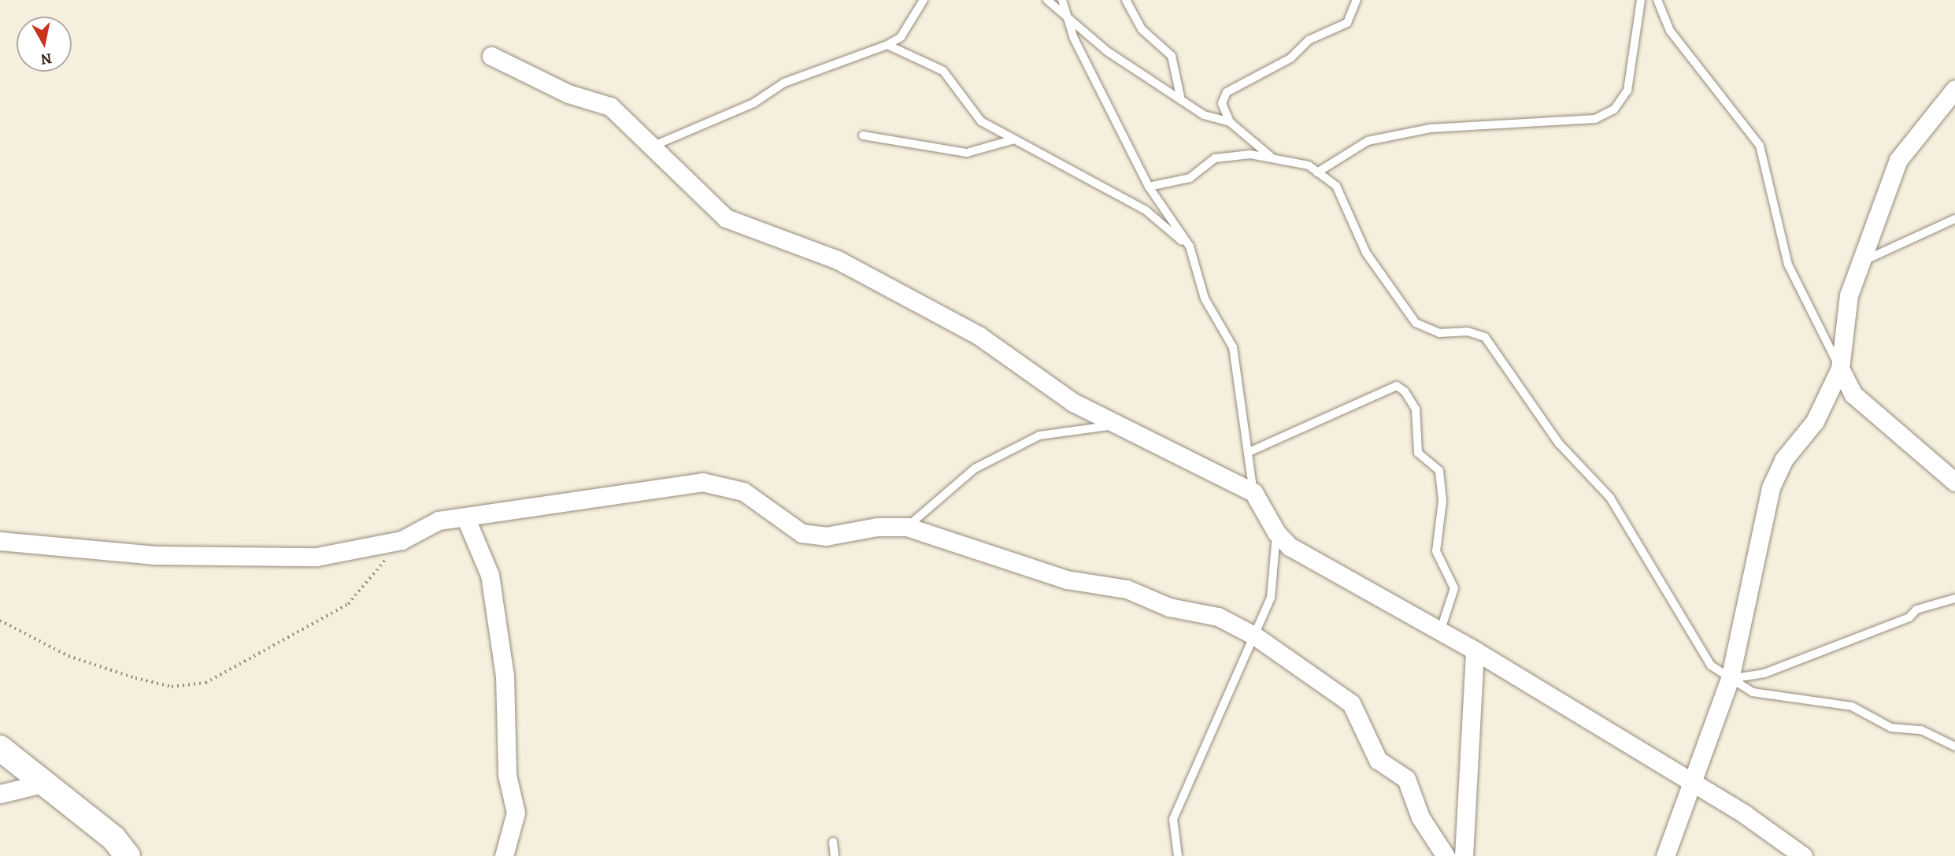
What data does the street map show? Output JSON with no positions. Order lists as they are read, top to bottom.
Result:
{
  "north": "bottom"
}
